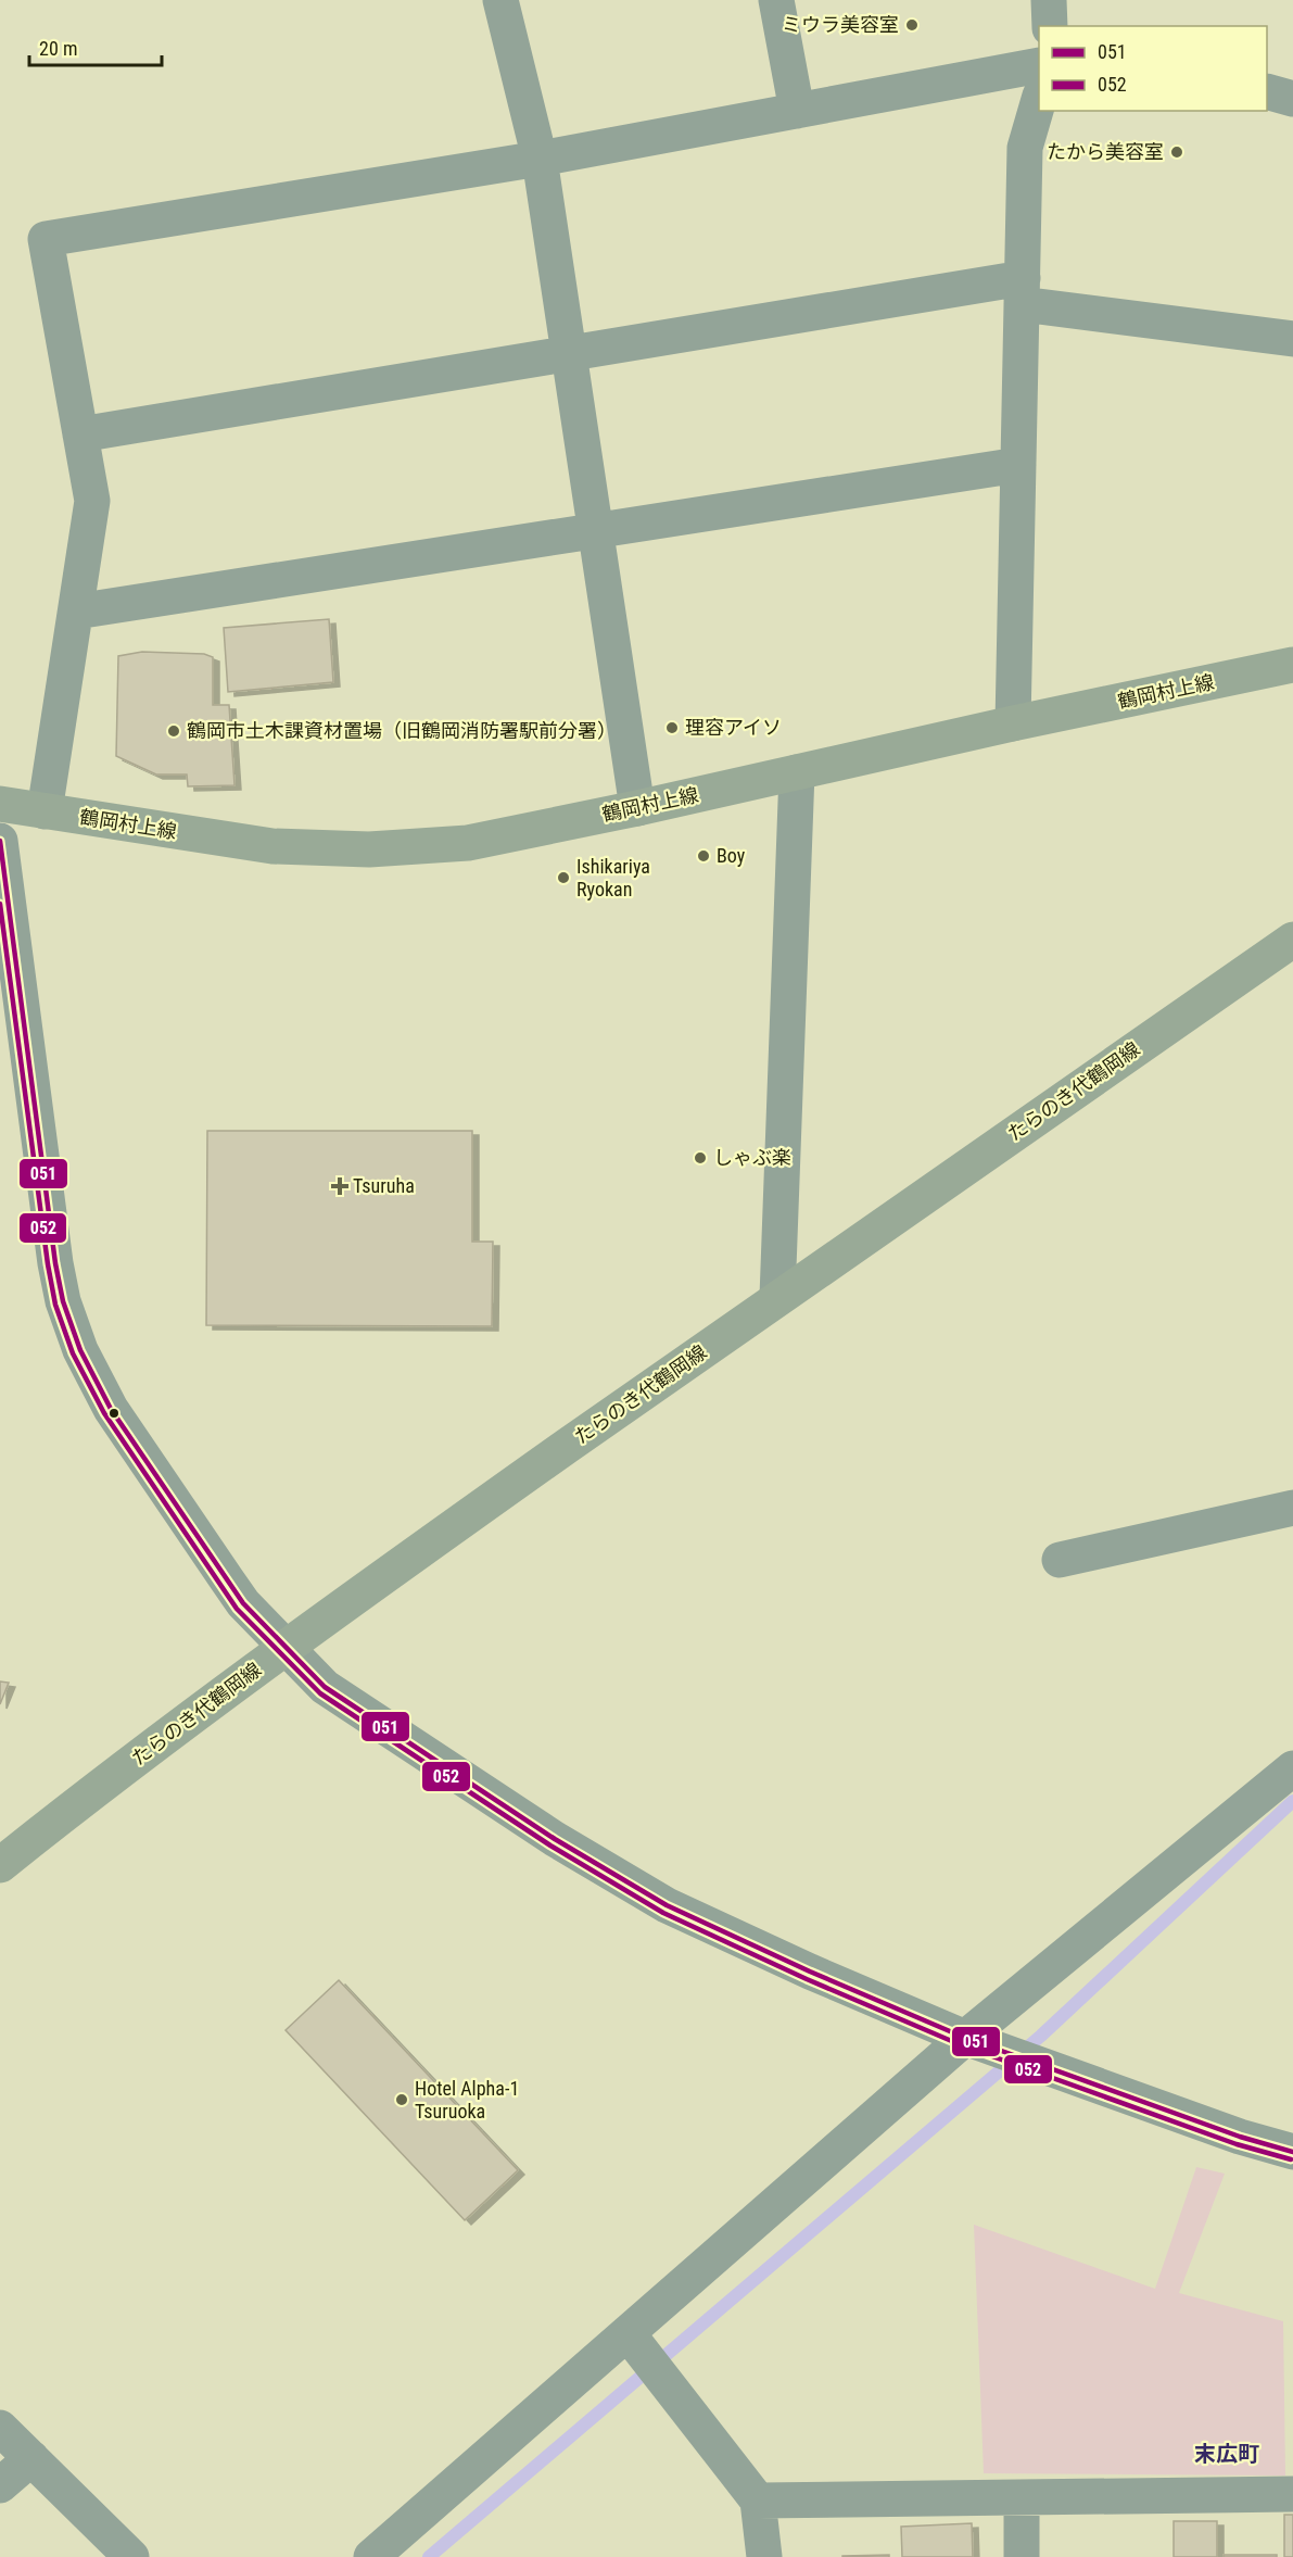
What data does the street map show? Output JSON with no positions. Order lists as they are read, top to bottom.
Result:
{
  "streets": {
    "main road": ["鶴岡村上線", "たらのき代鶴岡線"]
  },
  "districts": ["末広町"],
  "places": {
    "other": [
      "ミウラ美容室",
      "たから美容室",
      "理容アイソ",
      "鶴岡市土木課資材置場（旧鶴岡消防署駅前分署）",
      "Boy",
      "Ishikariya Ryokan",
      "しゃぶ楽",
      "Hotel Alpha-1 Tsuruoka"
    ],
    "health": ["Tsuruha"]
  },
  "lines": ["transit line 051", "transit line 052"],
  "legend": ["051", "052"],
  "scale_bar": "20 m"
}
